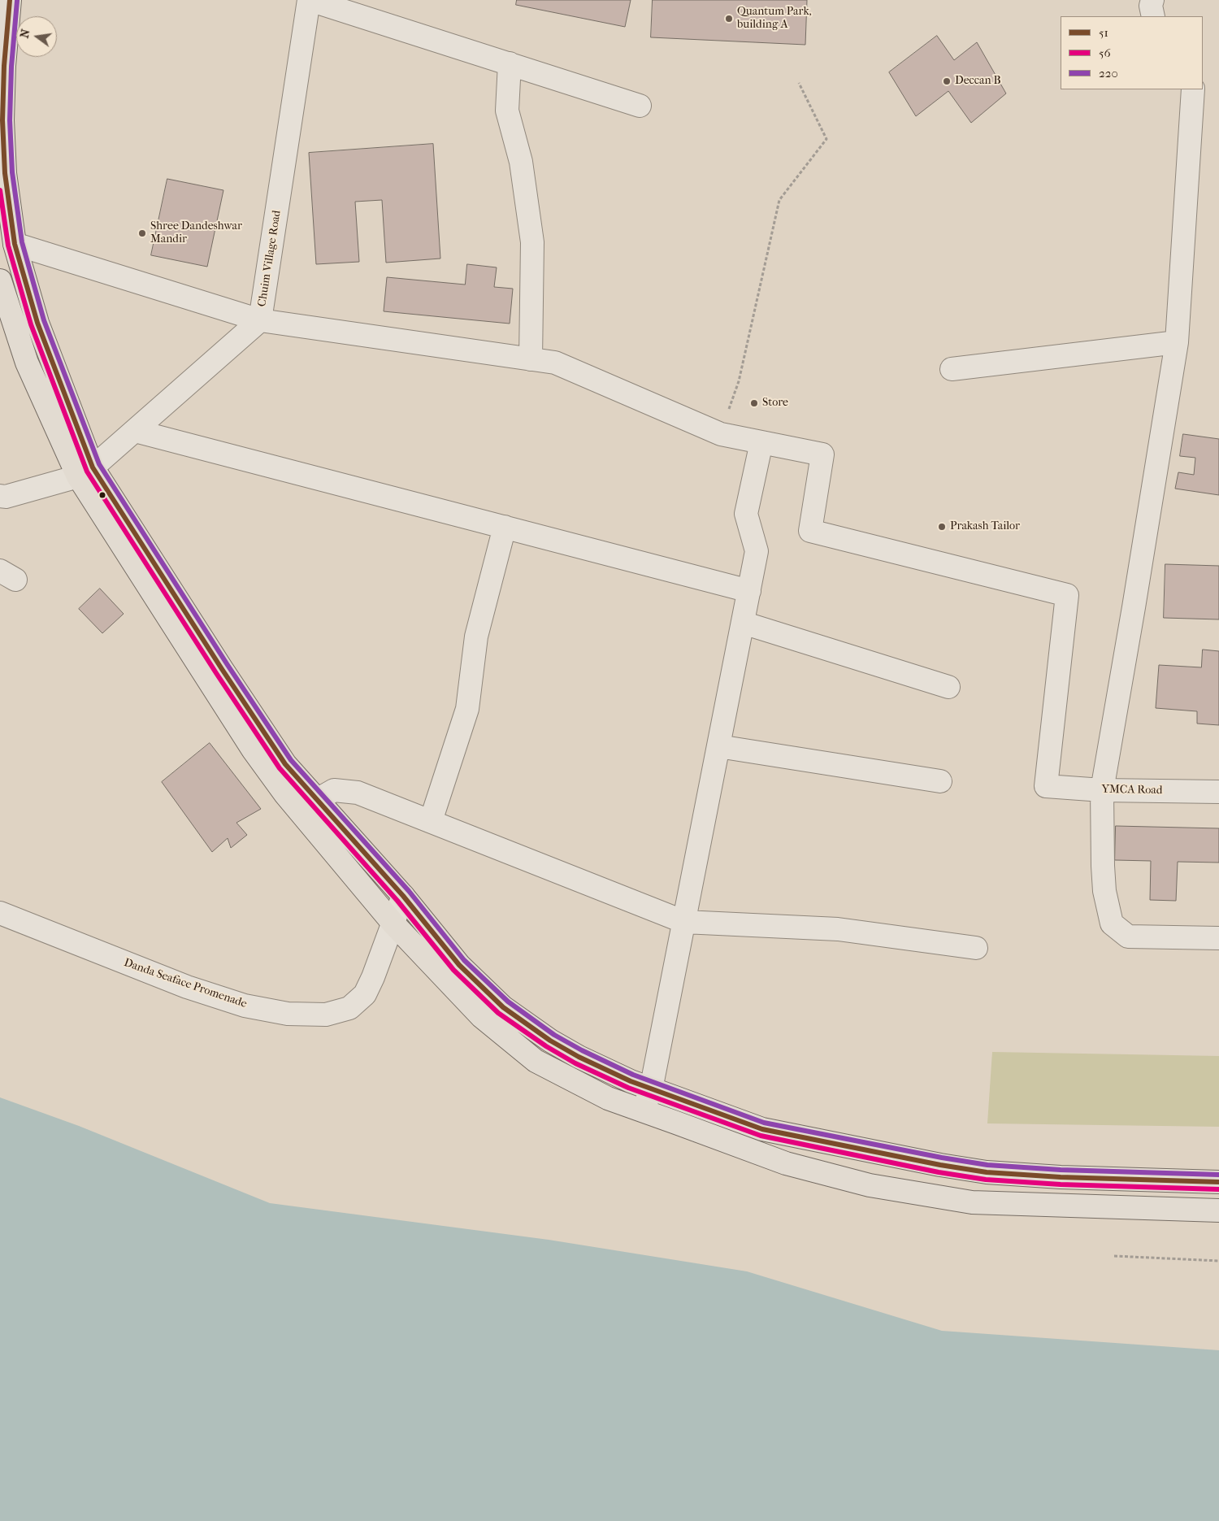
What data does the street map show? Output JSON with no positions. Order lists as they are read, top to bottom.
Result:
{
  "streets": {
    "street": ["Chuim Village Road", "YMCA Road", "Danda Seaface Promenade"]
  },
  "places": [
    "Quantum Park, building A",
    "Deccan B",
    "Shree Dandeshwar Mandir",
    "Store",
    "Prakash Tailor"
  ],
  "lines": ["transit line 51", "transit line 220", "transit line 56"],
  "legend": ["51", "56", "220"],
  "north": "left"
}
